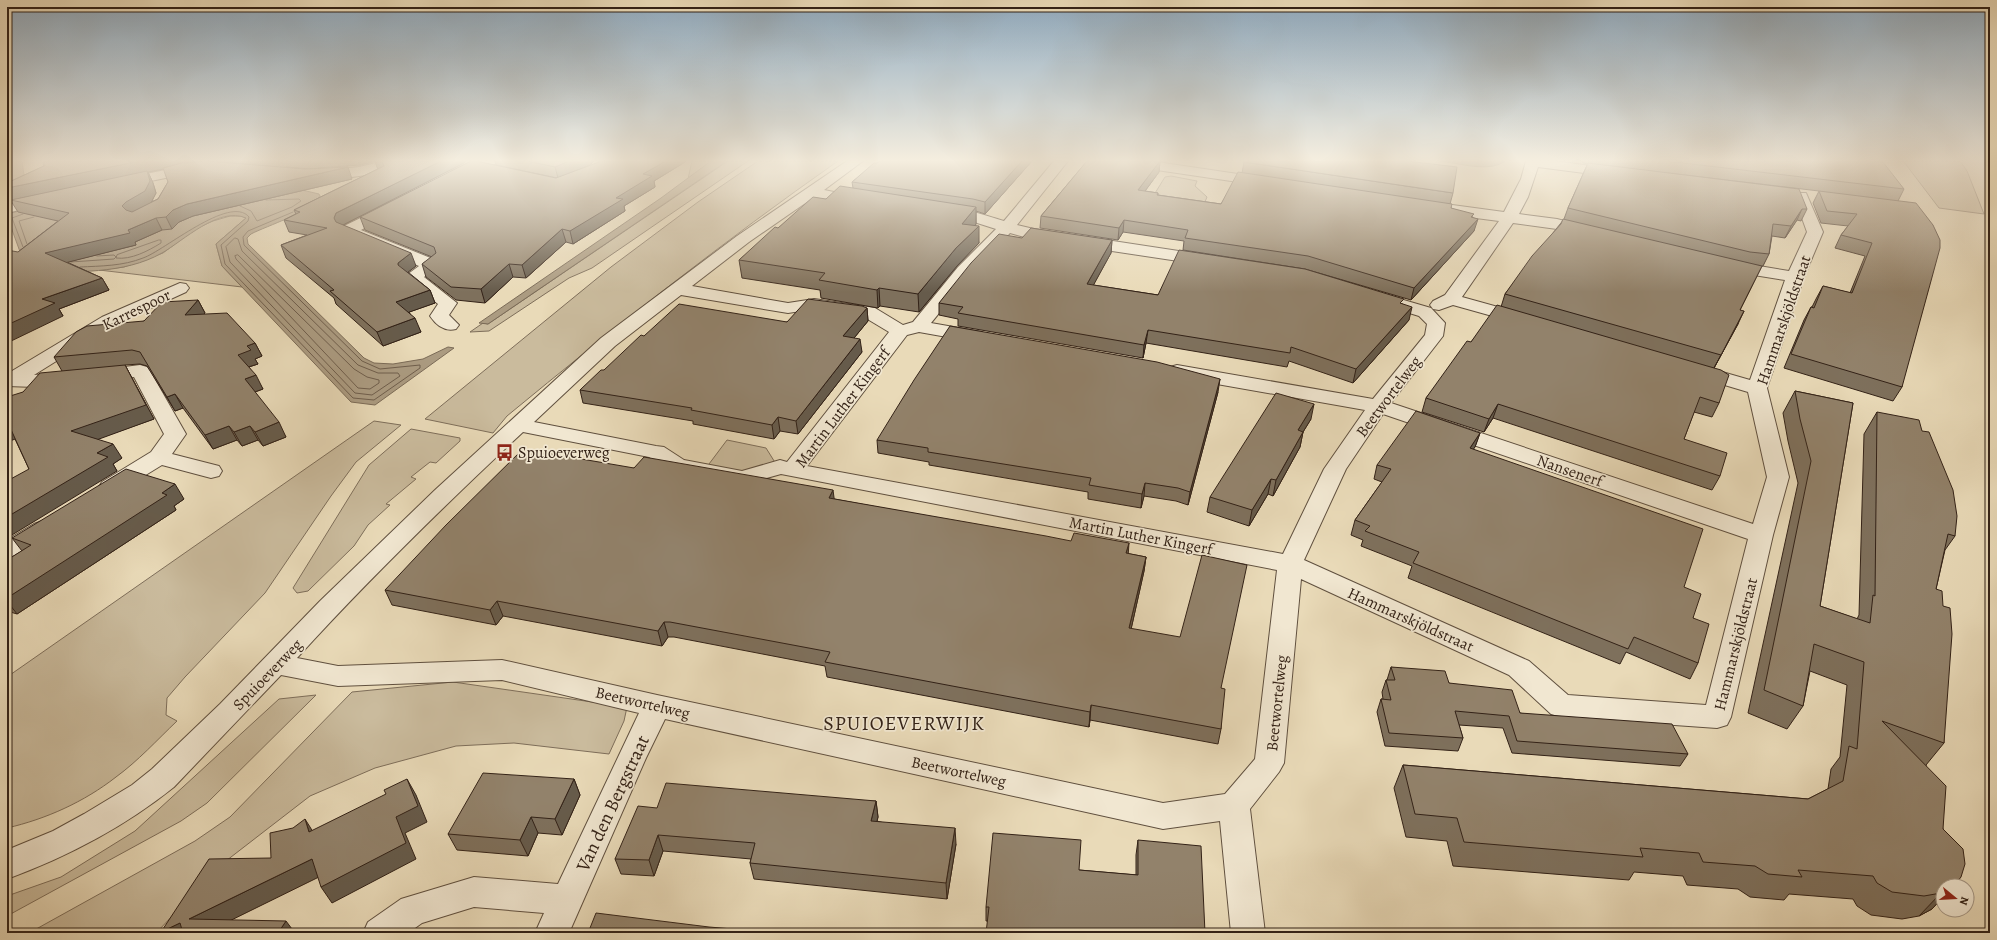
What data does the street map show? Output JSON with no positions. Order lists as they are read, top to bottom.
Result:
{
  "streets": {
    "street": [
      "Karrespoor",
      "Hammarskjöldstraat",
      "Beetwortelweg",
      "Martin Luther Kingerf",
      "Nansenerf",
      "Spuioeverweg",
      "Van den Bergstraat"
    ]
  },
  "crossings": [
    ["Hammarskjöldstraat", "Beetwortelweg"],
    ["Hammarskjöldstraat", "Martin Luther Kingerf"],
    ["Hammarskjöldstraat", "Nansenerf"],
    ["Beetwortelweg", "Martin Luther Kingerf"],
    ["Beetwortelweg", "Nansenerf"],
    ["Beetwortelweg", "Spuioeverweg"],
    ["Beetwortelweg", "Van den Bergstraat"]
  ],
  "districts": ["SPUIOEVERWIJK"],
  "places": {
    "bus stop": ["Spuioeverweg"]
  },
  "north": "right"
}
